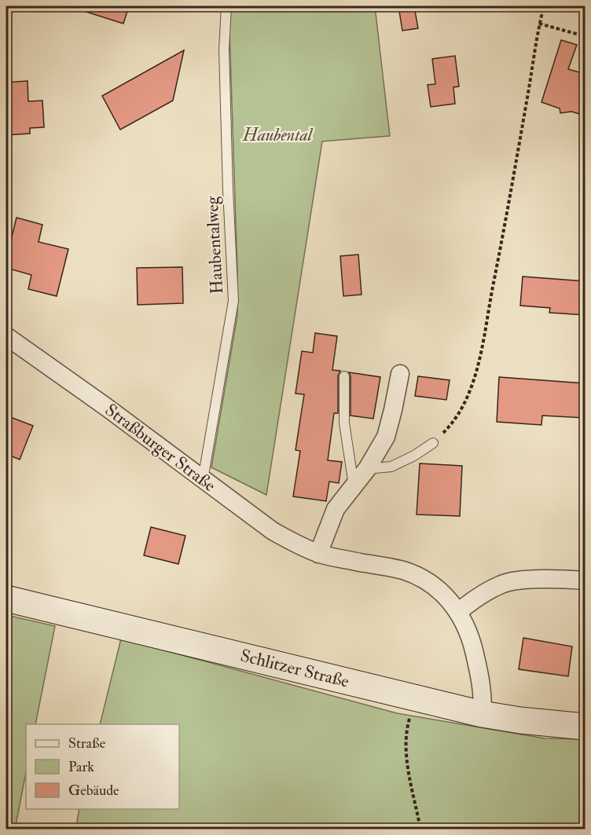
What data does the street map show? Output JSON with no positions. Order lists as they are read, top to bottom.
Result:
{
  "streets": {
    "main road": ["Schlitzer Straße"],
    "street": ["Straßburger Straße"],
    "lane": ["Haubentalweg"]
  },
  "crossings": [
    ["Haubentalweg", "Straßburger Straße"],
    ["Straßburger Straße", "Schlitzer Straße"]
  ],
  "parks": ["Haubental"],
  "legend": ["Straße", "Park", "Gebäude"]
}
